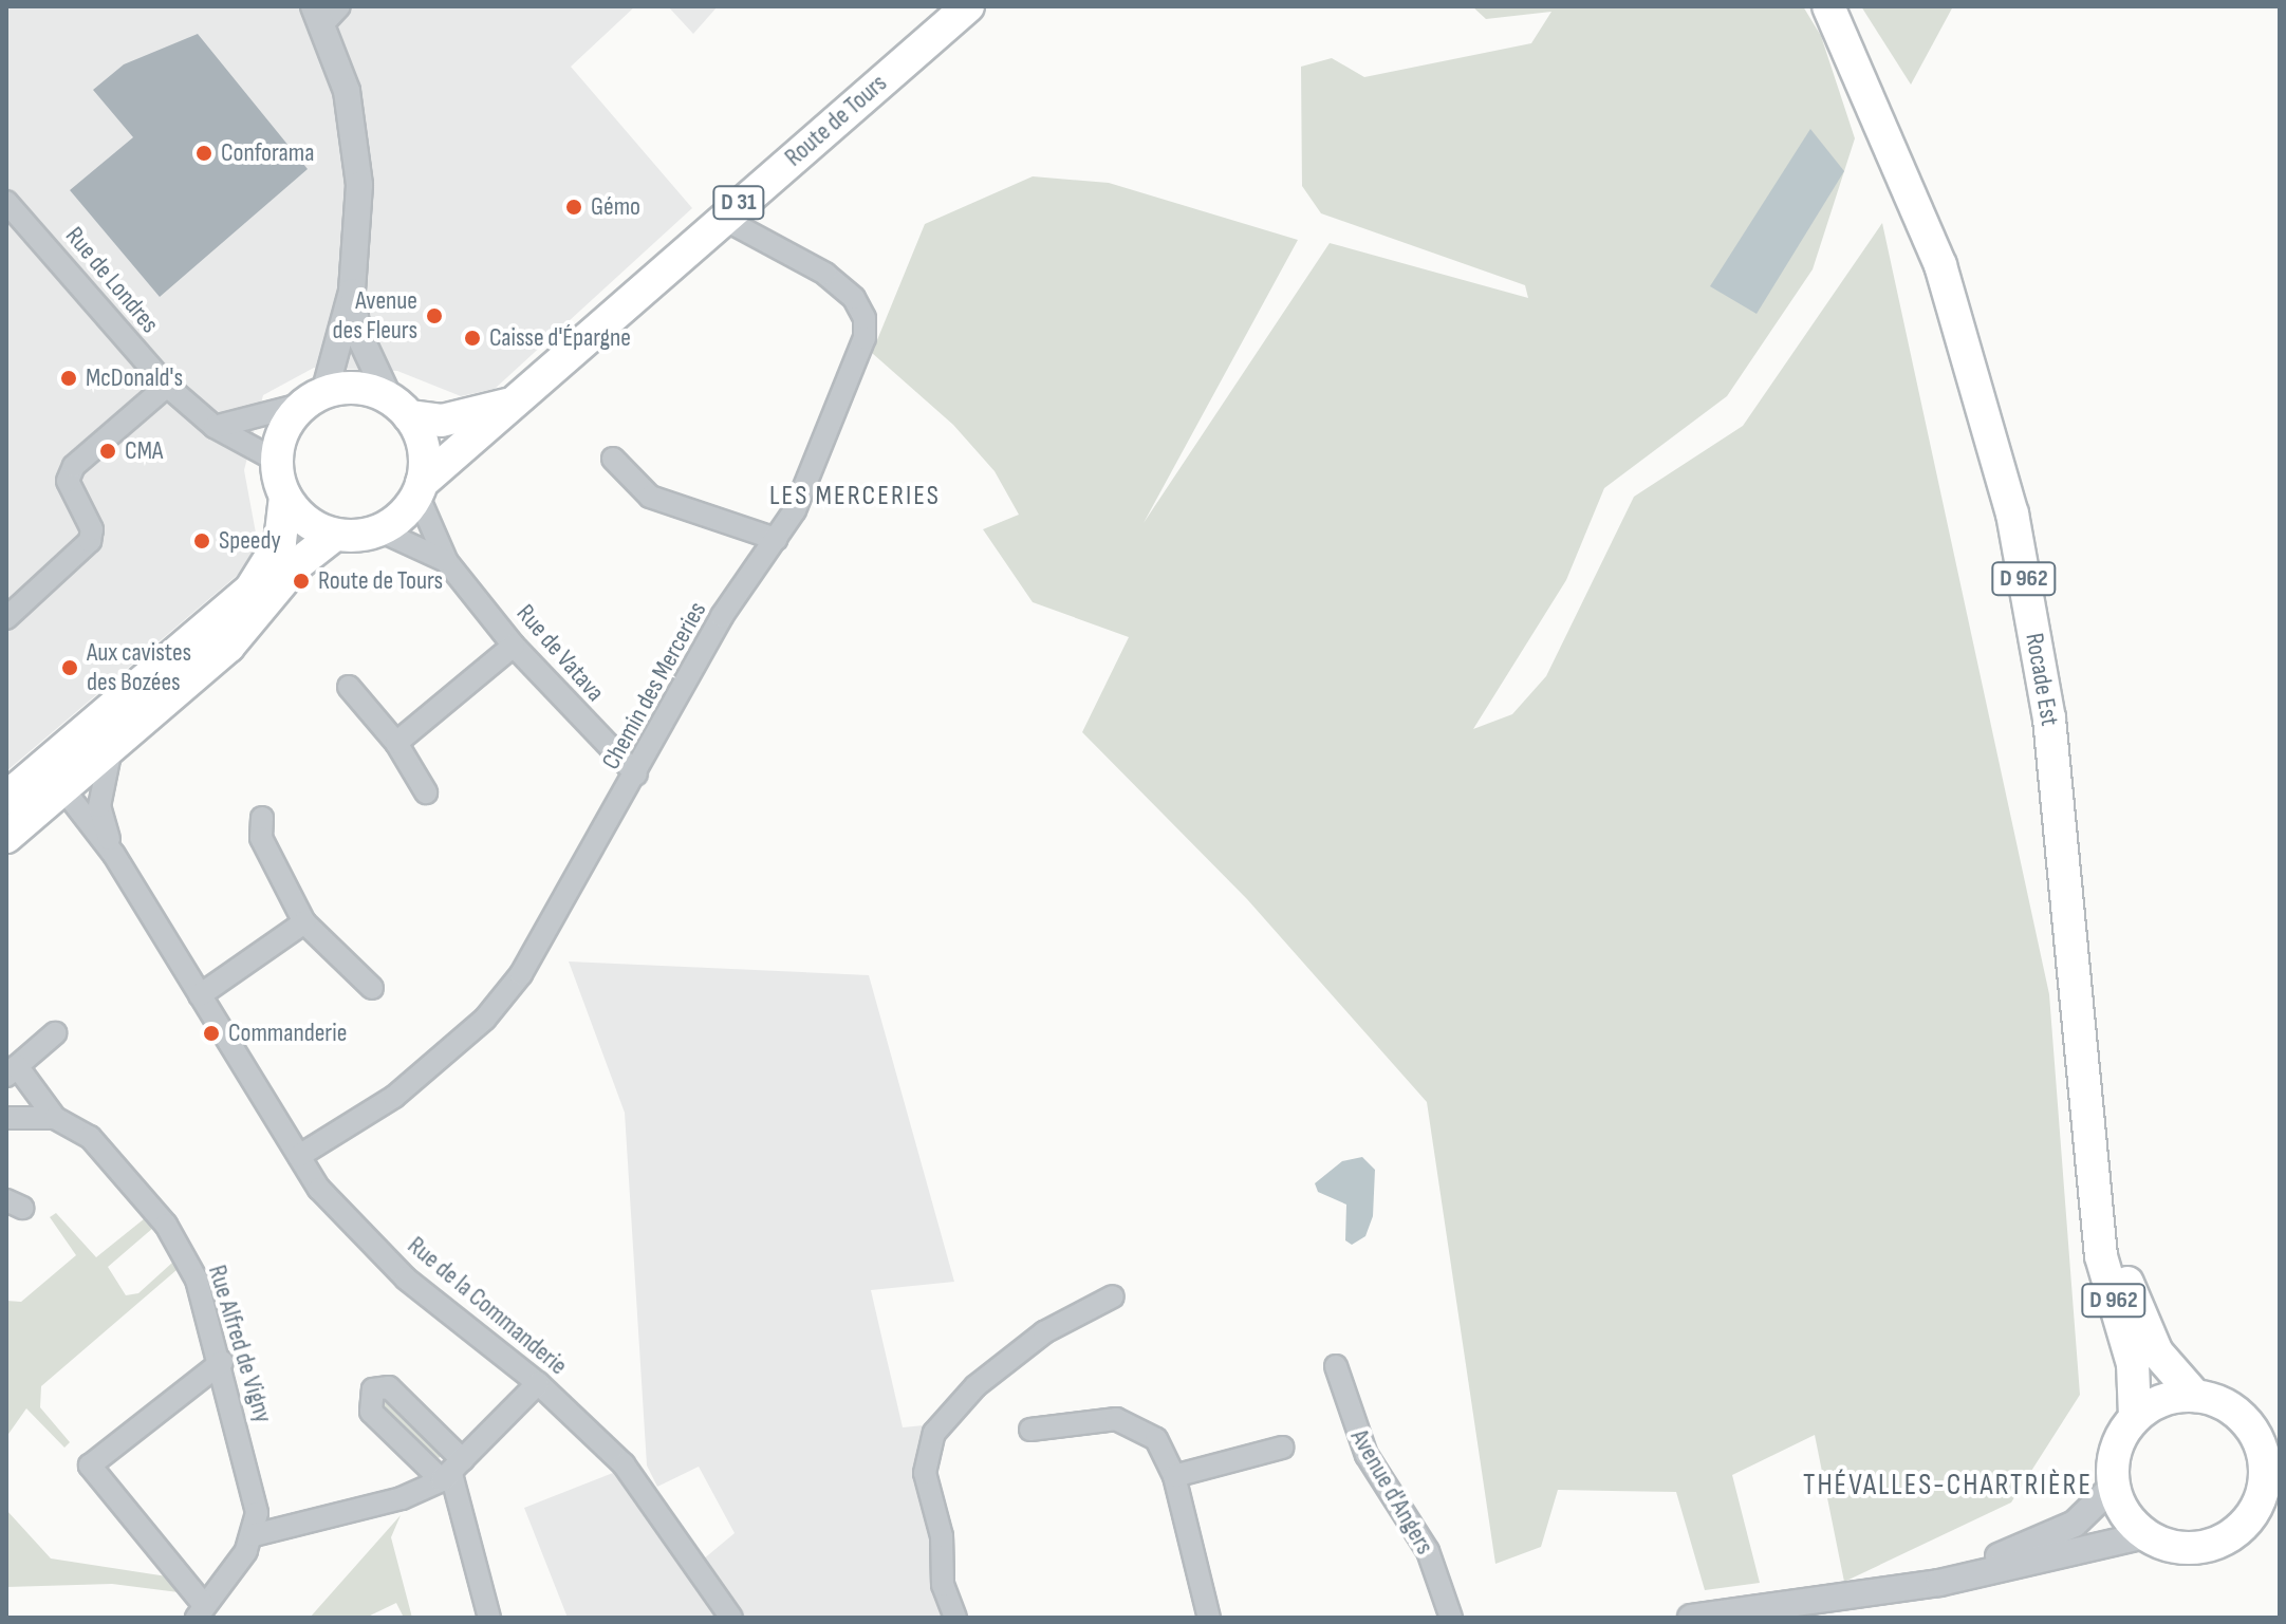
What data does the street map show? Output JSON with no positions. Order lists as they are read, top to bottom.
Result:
{
  "streets": {
    "main road": [
      "Route de Tours",
      "D 31",
      "D 962",
      "Rocade Est"
    ],
    "street": [
      "Rue de Londres",
      "Rue de Vatava",
      "Chemin des Merceries",
      "Rue de la Commanderie",
      "Rue Alfred de Vigny",
      "Avenue d'Angers"
    ]
  },
  "crossings": [
    ["Route de Tours", "Rue de Londres"],
    ["Route de Tours", "Rue de Vatava"],
    ["Route de Tours", "Chemin des Merceries"],
    ["Rue de Londres", "Rue de Vatava"],
    ["Rue de Vatava", "Chemin des Merceries"],
    ["Chemin des Merceries", "Rue de la Commanderie"]
  ],
  "districts": ["LES MERCERIES", "THÉVALLES-CHARTRIÈRE"],
  "places": [
    "Conforama",
    "Gémo",
    "Avenue des Fleurs",
    "Caisse d'Épargne",
    "McDonald's",
    "CMA",
    "Speedy",
    "Route de Tours",
    "Aux cavistes des Bozées",
    "Commanderie"
  ]
}
